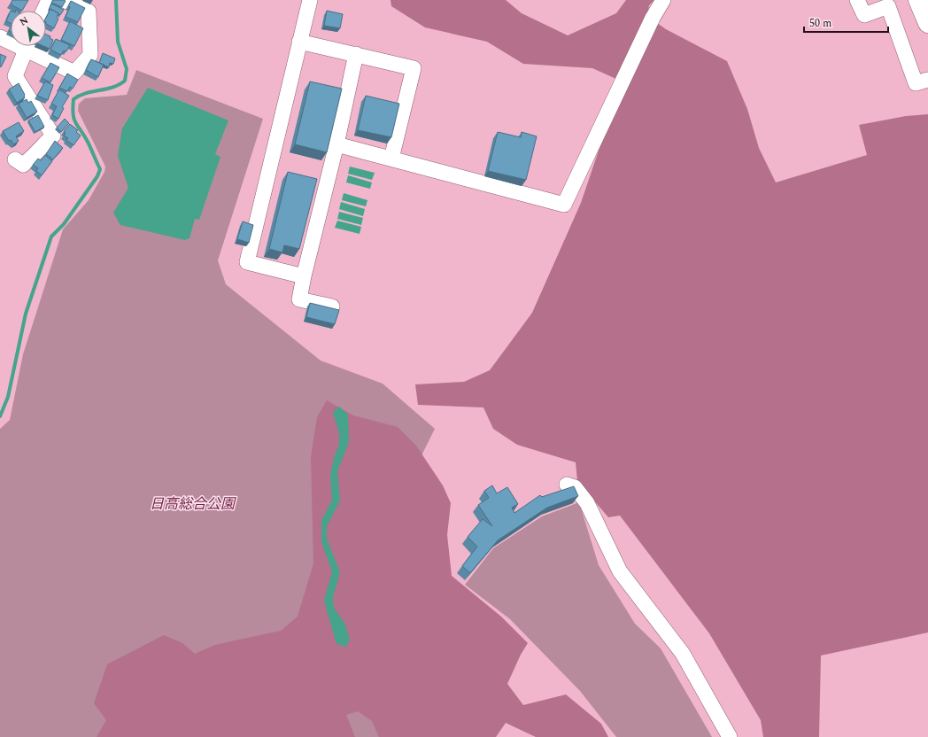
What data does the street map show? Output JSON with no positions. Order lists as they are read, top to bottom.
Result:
{
  "parks": ["日高総合公園"],
  "scale_bar": "50 m",
  "north": "top left"
}
